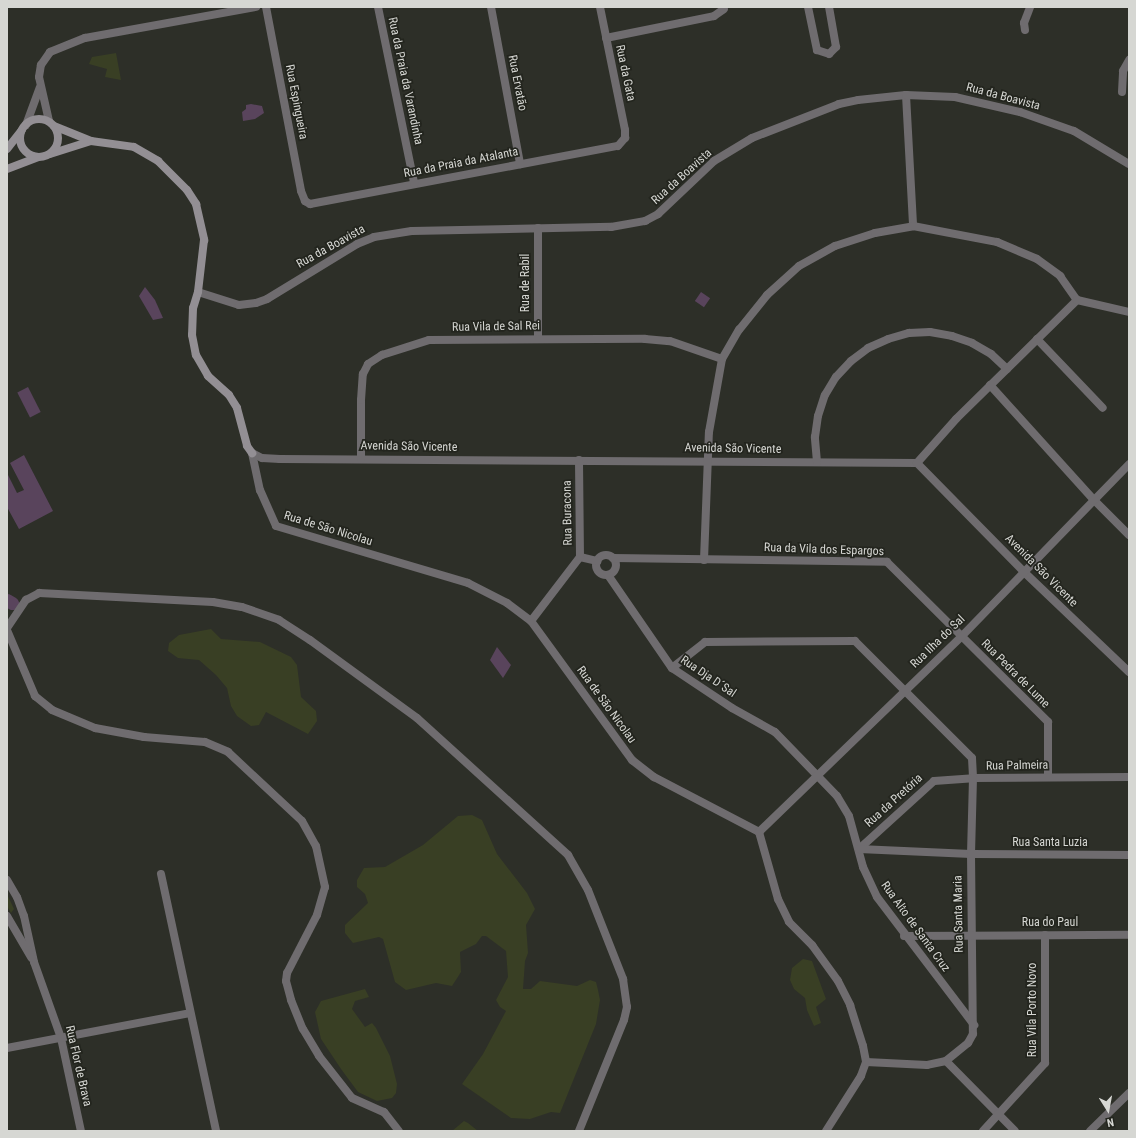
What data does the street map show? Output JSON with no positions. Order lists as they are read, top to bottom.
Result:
{
  "streets": {
    "street": [
      "Rua da Gata",
      "Rua da Praia da Varandinha",
      "Rua Ervatão",
      "Rua da Boavista",
      "Rua Espingueira",
      "Rua da Praia da Atalanta",
      "Rua de Rabil",
      "Rua Vila de Sal Rei",
      "Avenida São Vicente",
      "Rua Buracona",
      "Rua de São Nicolau",
      "Rua da Vila dos Espargos",
      "Rua Ilha do Sal",
      "Rua Pedra de Lume",
      "Rua Dja D´Sal",
      "Rua Palmeira",
      "Rua da Pretória",
      "Rua Santa Luzia",
      "Rua Santa Maria",
      "Rua do Paul",
      "Rua Alto de Santa Cruz",
      "Rua Vila Porto Novo",
      "Rua Flor de Brava"
    ]
  },
  "crossings": [
    ["Rua da Gata", "Rua da Praia da Atalanta"],
    ["Rua da Praia da Varandinha", "Rua da Praia da Atalanta"],
    ["Rua Ervatão", "Rua da Praia da Atalanta"],
    ["Rua da Boavista", "Rua de Rabil"],
    ["Rua Espingueira", "Rua da Praia da Atalanta"],
    ["Rua de Rabil", "Rua Vila de Sal Rei"],
    ["Rua Vila de Sal Rei", "Avenida São Vicente"],
    ["Avenida São Vicente", "Rua Buracona"],
    ["Avenida São Vicente", "Rua de São Nicolau"],
    ["Avenida São Vicente", "Rua Ilha do Sal"],
    ["Rua Buracona", "Rua de São Nicolau"],
    ["Rua de São Nicolau", "Rua Ilha do Sal"],
    ["Rua da Vila dos Espargos", "Rua Ilha do Sal"],
    ["Rua da Vila dos Espargos", "Rua Pedra de Lume"],
    ["Rua da Vila dos Espargos", "Rua Dja D´Sal"],
    ["Rua Ilha do Sal", "Rua Pedra de Lume"],
    ["Rua Ilha do Sal", "Rua Dja D´Sal"],
    ["Rua Ilha do Sal", "Rua Palmeira"],
    ["Rua Ilha do Sal", "Rua Alto de Santa Cruz"],
    ["Rua Pedra de Lume", "Rua Palmeira"],
    ["Rua Dja D´Sal", "Rua Palmeira"],
    ["Rua Dja D´Sal", "Rua Alto de Santa Cruz"],
    ["Rua Palmeira", "Rua da Pretória"],
    ["Rua Palmeira", "Rua Santa Maria"],
    ["Rua da Pretória", "Rua Santa Luzia"],
    ["Rua da Pretória", "Rua Santa Maria"],
    ["Rua da Pretória", "Rua Alto de Santa Cruz"],
    ["Rua Santa Luzia", "Rua Santa Maria"],
    ["Rua Santa Luzia", "Rua Alto de Santa Cruz"],
    ["Rua Santa Maria", "Rua do Paul"],
    ["Rua Santa Maria", "Rua Alto de Santa Cruz"],
    ["Rua do Paul", "Rua Alto de Santa Cruz"],
    ["Rua do Paul", "Rua Vila Porto Novo"]
  ],
  "north": "bottom"
}
